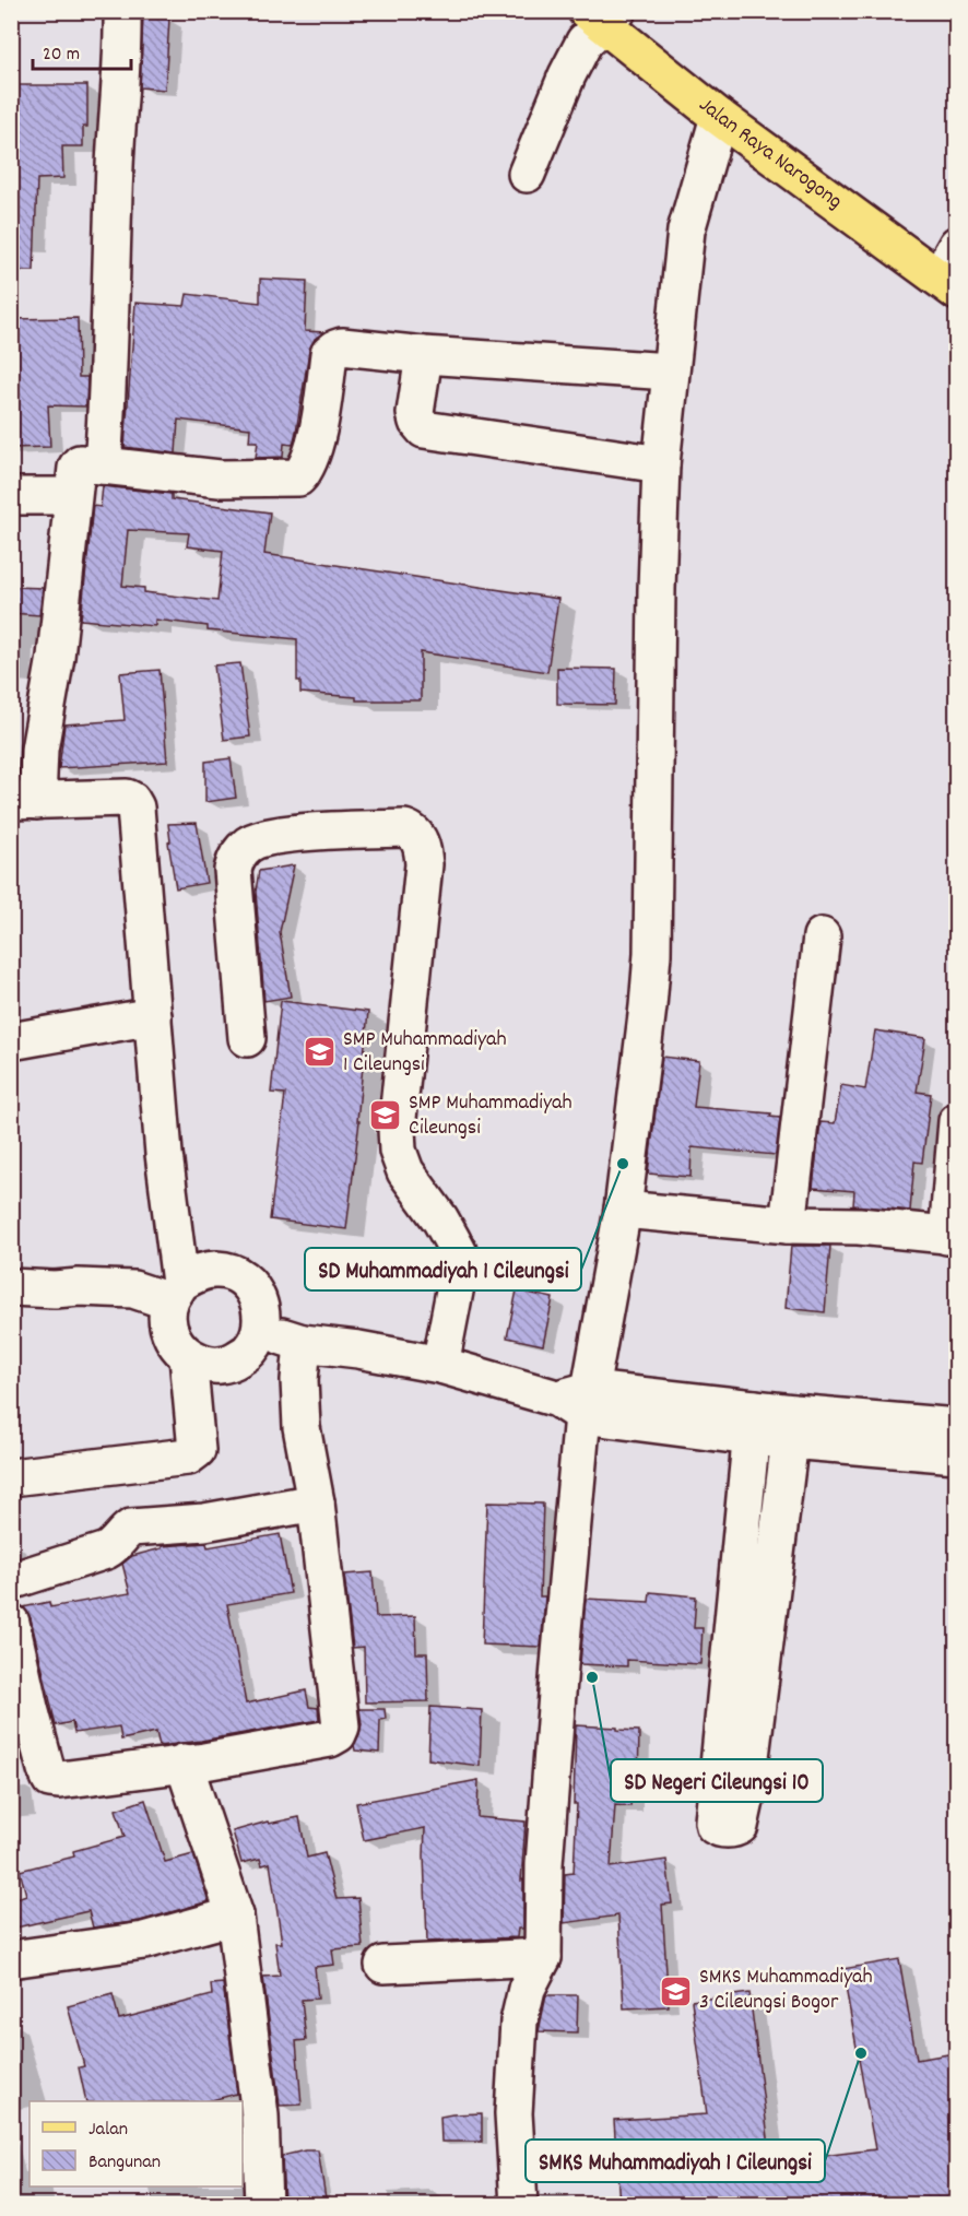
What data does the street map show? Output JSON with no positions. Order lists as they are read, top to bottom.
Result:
{
  "streets": {
    "main road": ["Jalan Raya Narogong"]
  },
  "places": {
    "school or university": ["SMP Muhammadiyah 1 Cileungsi", "SMP Muhammadiyah Cileungsi", "SMKS Muhammadiyah 3 Cileungsi Bogor"],
    "other": ["SD Muhammadiyah 1 Cileungsi", "SD Negeri Cileungsi 10", "SMKS Muhammadiyah 1 Cileungsi"]
  },
  "legend": ["Jalan", "Bangunan"],
  "scale_bar": "20 m"
}
